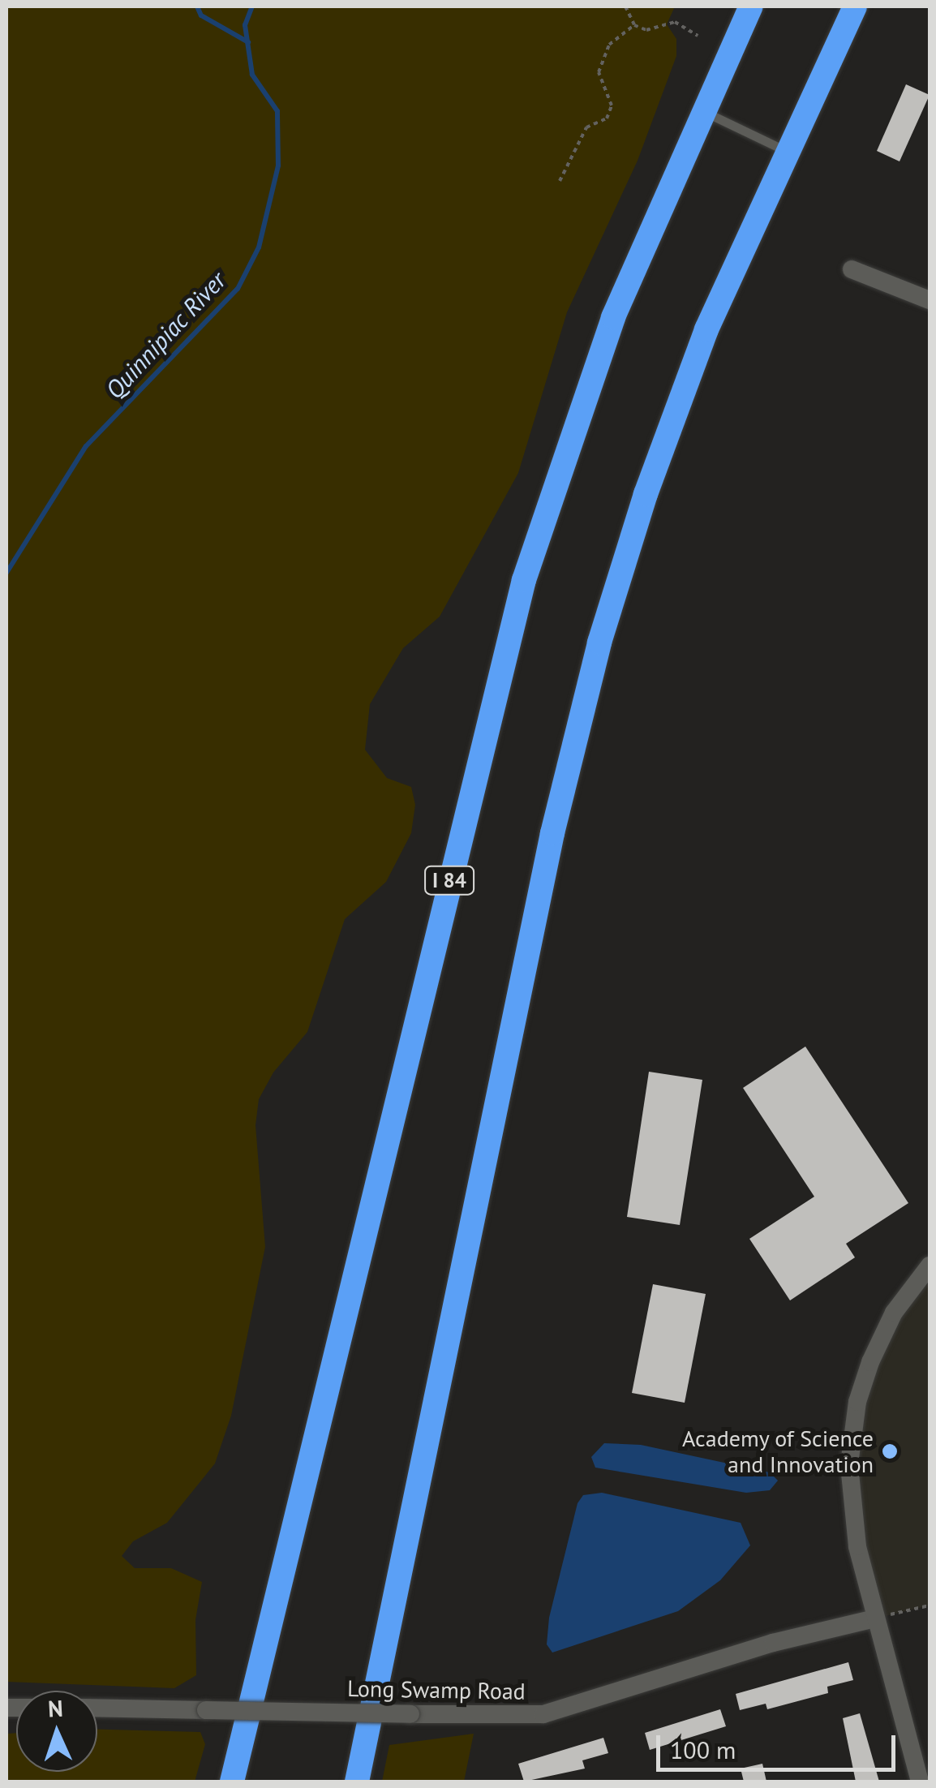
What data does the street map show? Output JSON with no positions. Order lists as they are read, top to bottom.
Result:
{
  "streets": {
    "highway": ["I 84"],
    "street": ["Long Swamp Road"]
  },
  "water": ["Quinnipiac River"],
  "places": ["Academy of Science and Innovation"],
  "scale_bar": "100 m",
  "north": "top"
}
